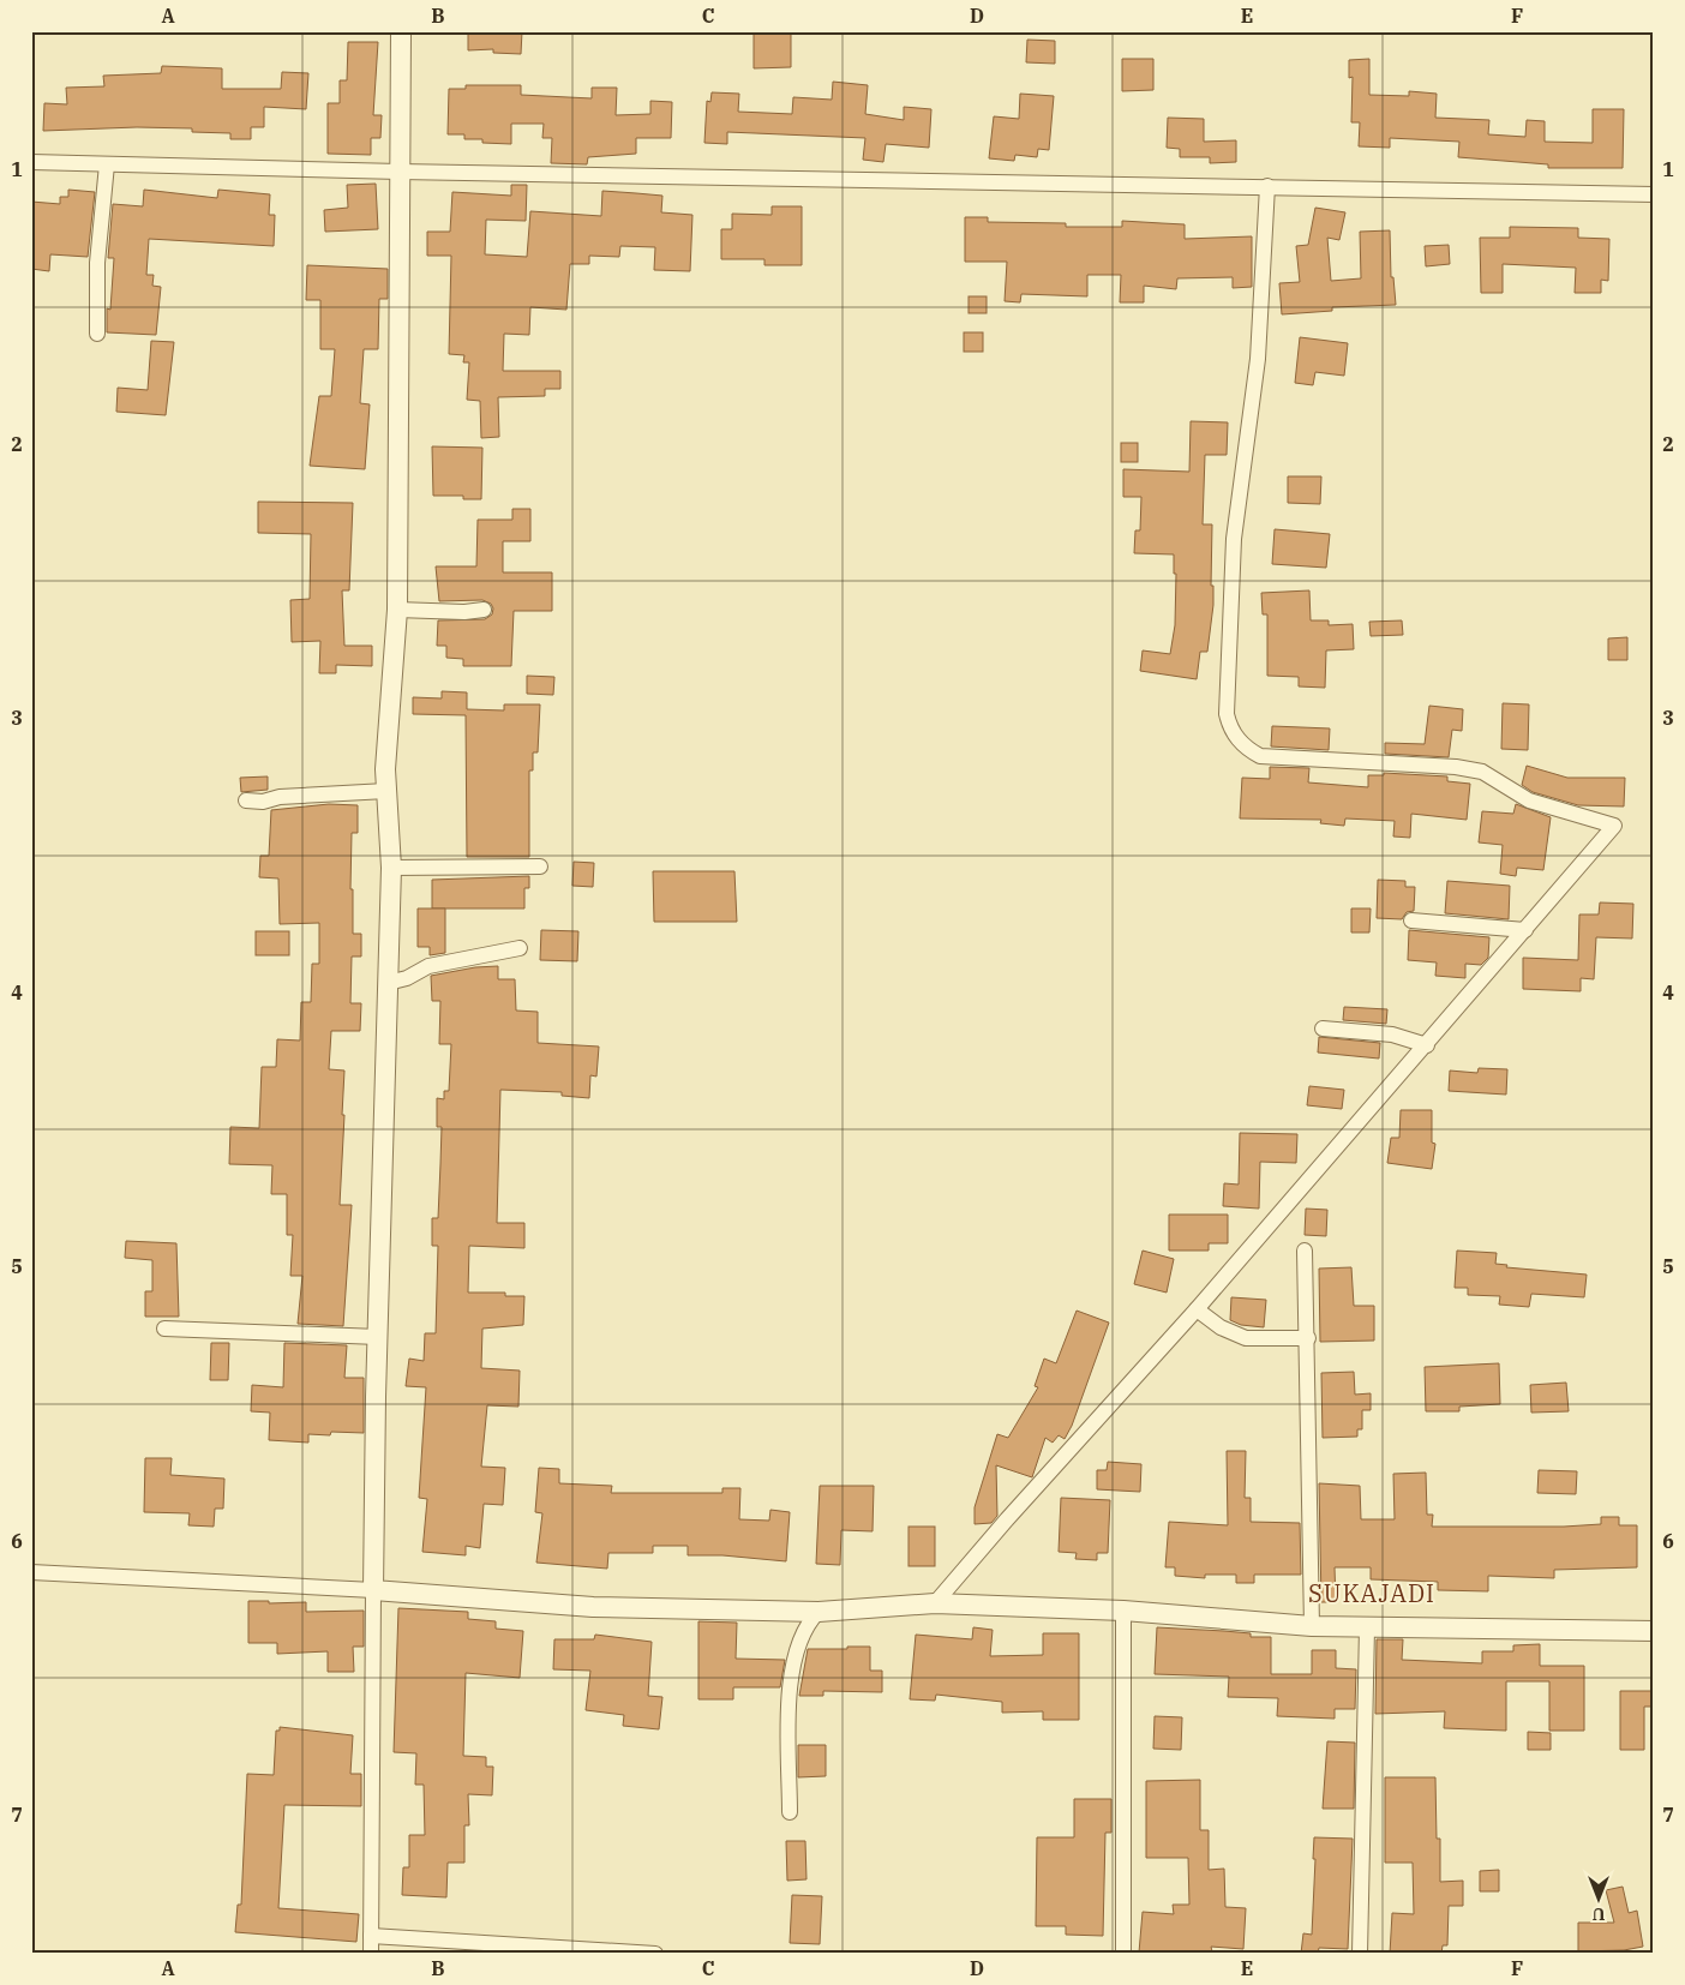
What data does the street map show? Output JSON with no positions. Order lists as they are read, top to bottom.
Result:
{
  "districts": ["SUKAJADI"],
  "north": "bottom",
  "grid": {
    "columns": [
      "A",
      "B",
      "C",
      "D",
      "E",
      "F"
    ],
    "rows": [
      "1",
      "2",
      "3",
      "4",
      "5",
      "6",
      "7"
    ]
  }
}
